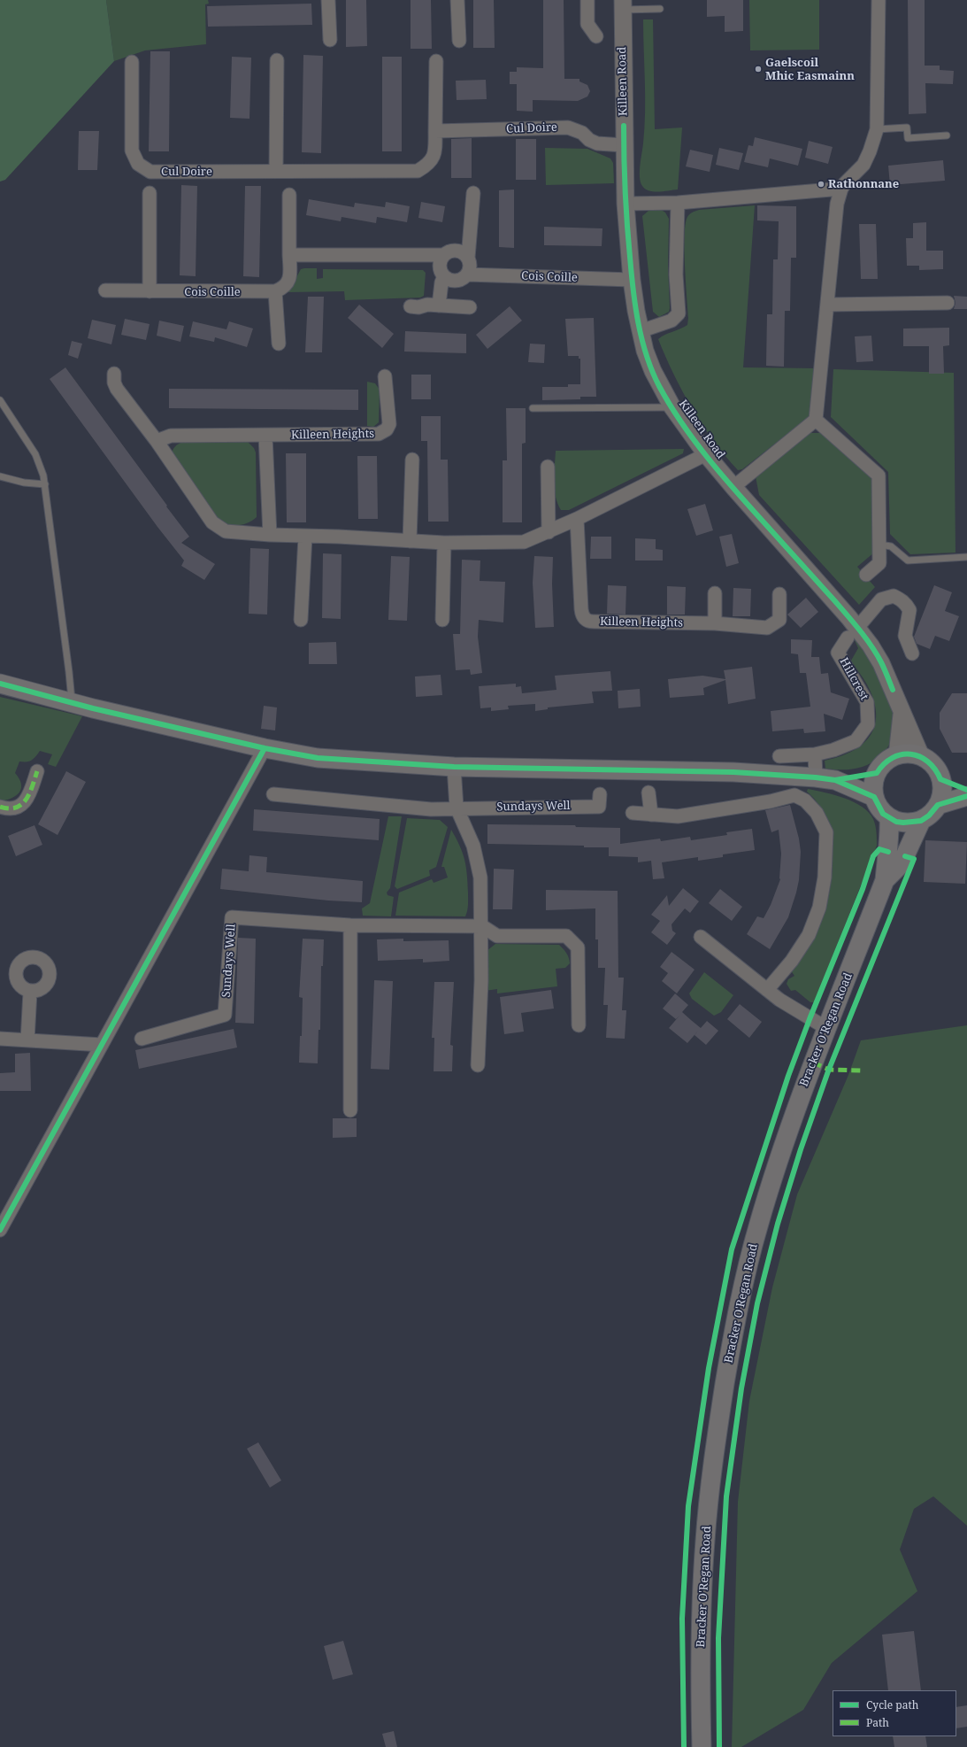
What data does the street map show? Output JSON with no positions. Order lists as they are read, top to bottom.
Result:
{
  "streets": {
    "main road": ["Bracker O'Regan Road"],
    "street": [
      "Killeen Road",
      "Cul Doire",
      "Cois Coille",
      "Killeen Heights",
      "Hillcrest",
      "Sundays Well"
    ]
  },
  "crossings": [
    ["Killeen Road", "Cul Doire"],
    ["Killeen Road", "Cois Coille"],
    ["Killeen Road", "Hillcrest"],
    ["Killeen Road", "Bracker O'Regan Road"]
  ],
  "places": ["Gaelscoil Mhic Easmainn", "Rathonnane"],
  "legend": ["Cycle path", "Path"]
}
